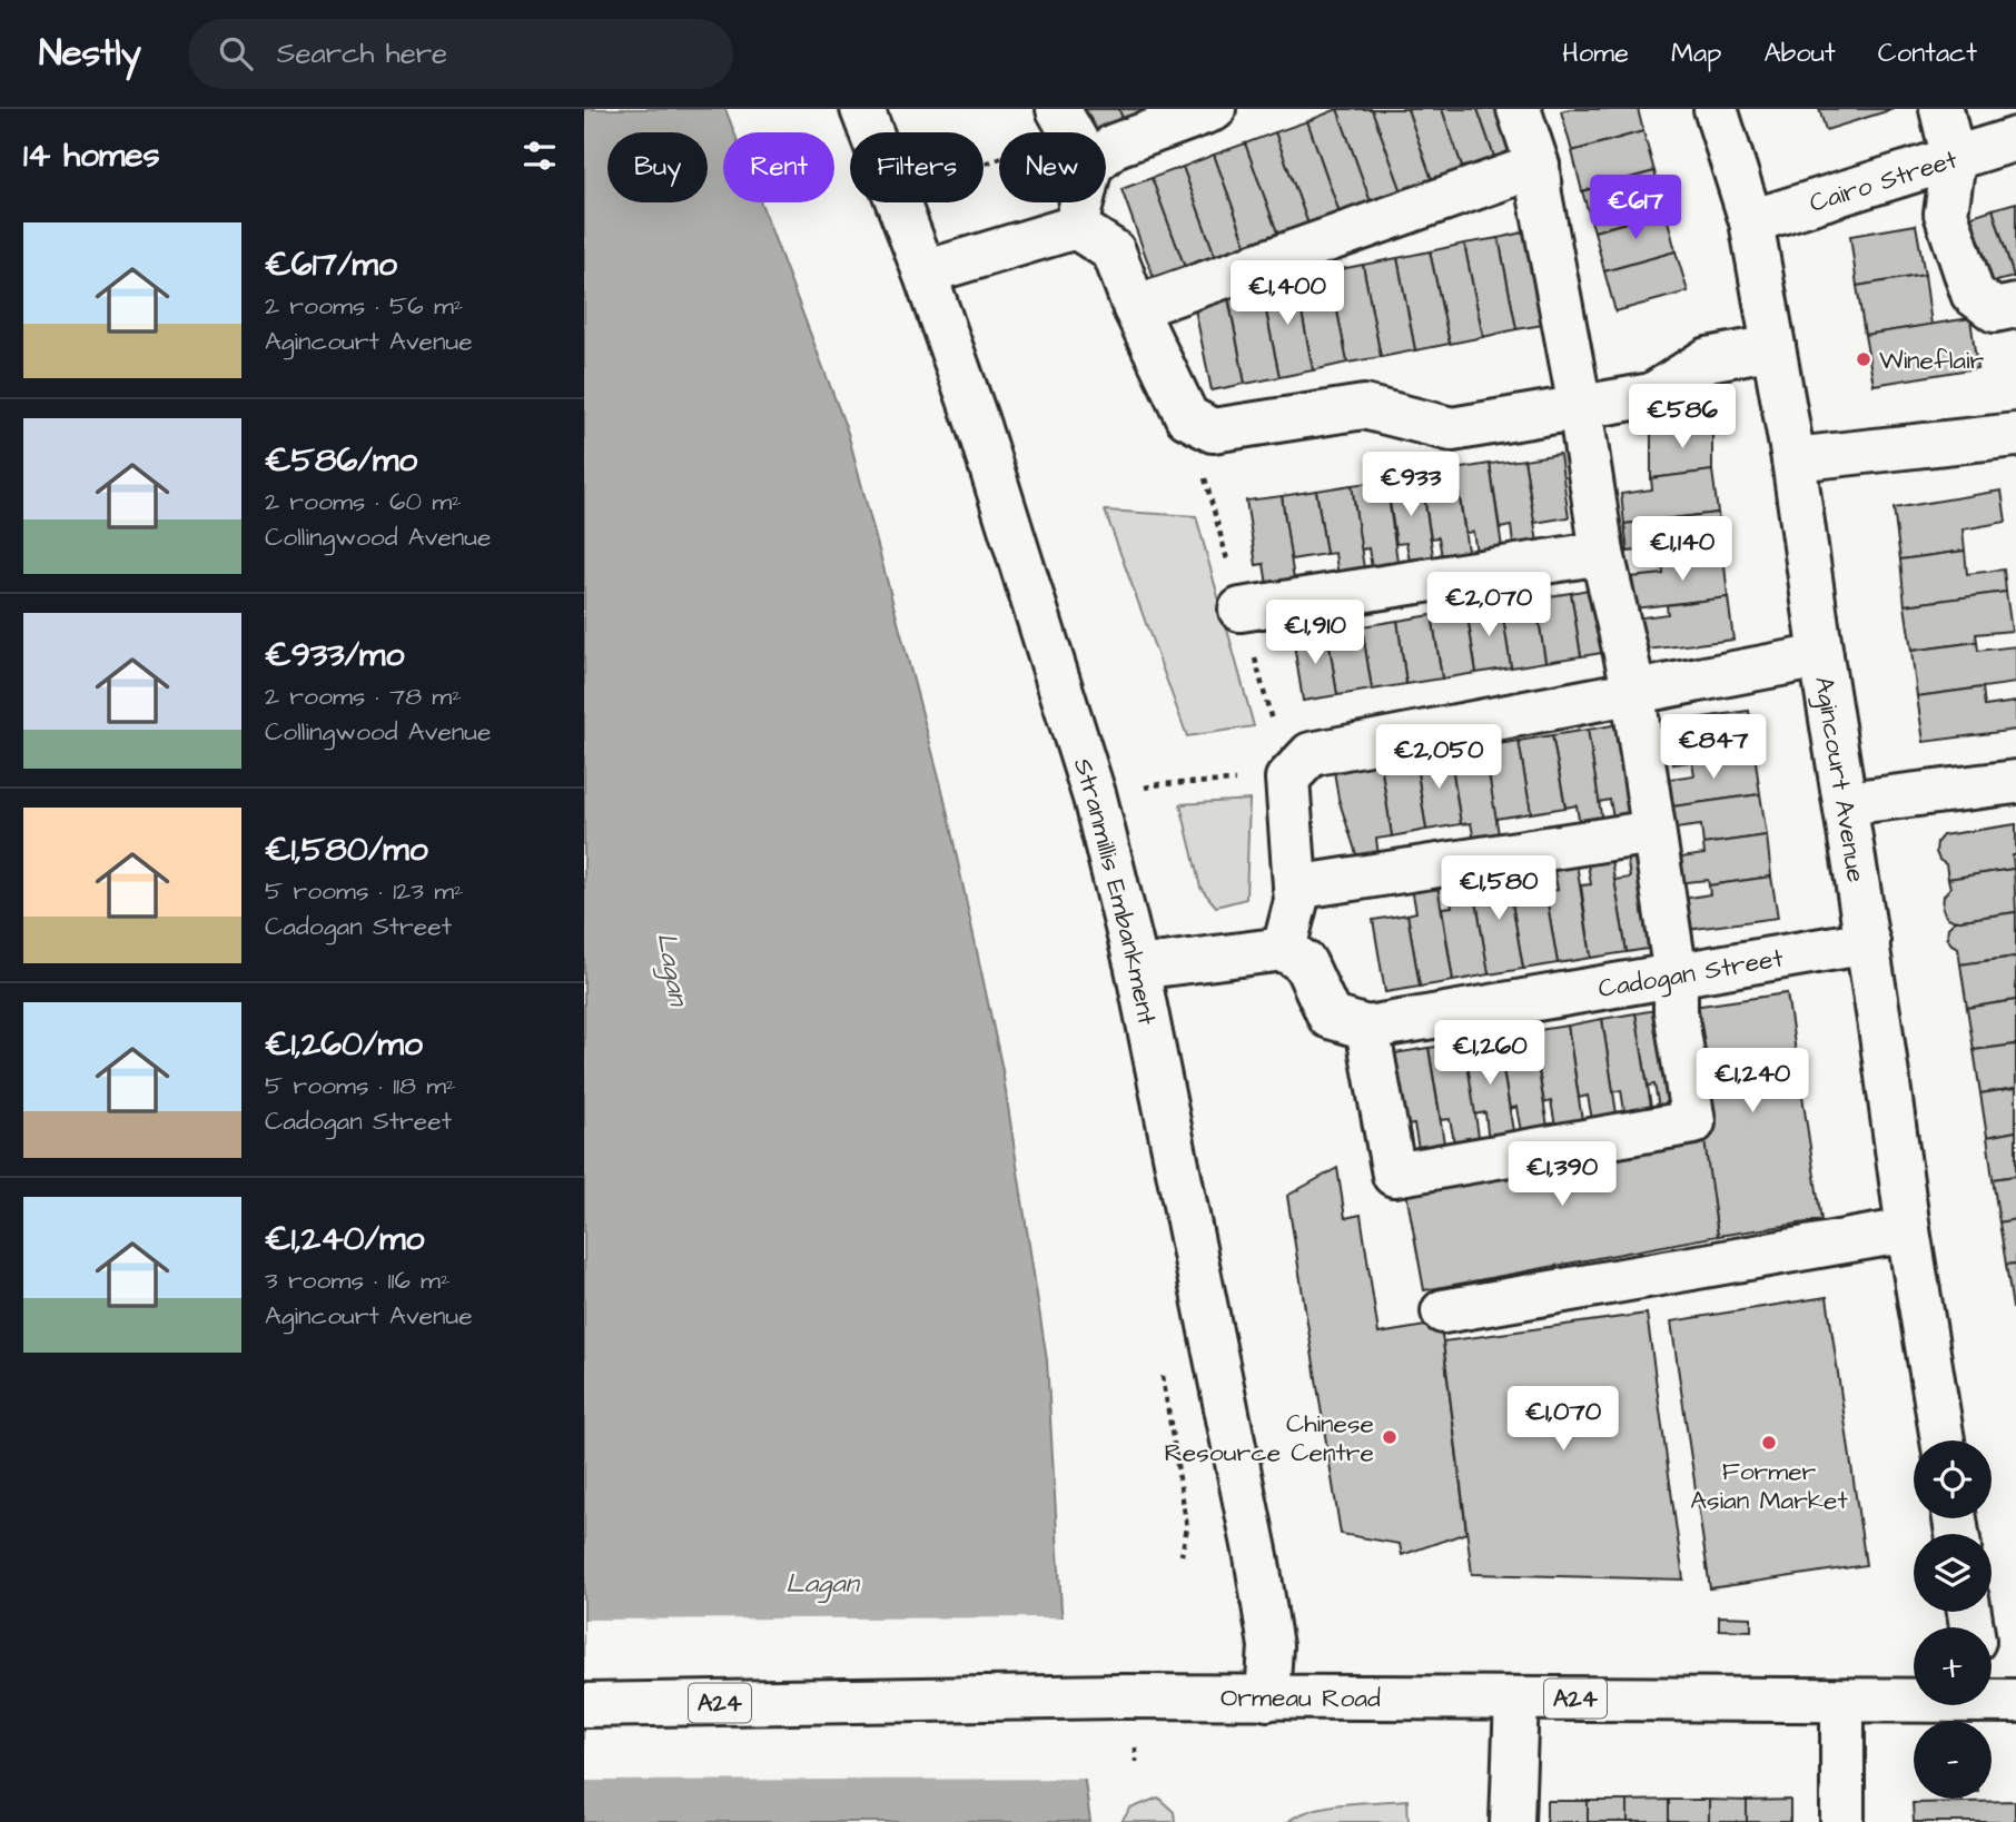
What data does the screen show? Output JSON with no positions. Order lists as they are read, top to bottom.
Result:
{
  "streets": {
    "street": [
      "Cairo Street",
      "Agincourt Avenue",
      "Stranmillis Embankment",
      "Cadogan Street",
      "Ormeau Road",
      "A24"
    ]
  },
  "crossings": [
    ["Cairo Street", "Agincourt Avenue"],
    ["Agincourt Avenue", "Cadogan Street"],
    ["Stranmillis Embankment", "Ormeau Road"]
  ],
  "water": ["Lagan"],
  "places": ["Wineflair", "Chinese Resource Centre", "Former Asian Market"],
  "page": {
    "header": "Nestly",
    "search": "Search here",
    "nav": [
      "Home",
      "Map",
      "About",
      "Contact"
    ],
    "heading": "14 homes",
    "chip": [
      "Buy",
      "Rent",
      "Filters",
      "New"
    ],
    "price": [
      "€617",
      "€1,400",
      "€586",
      "€933",
      "€1,140",
      "€2,070",
      "€1,910",
      "€847",
      "€2,050",
      "€1,580",
      "€1,260",
      "€1,240",
      "€1,390",
      "€1,070"
    ],
    "list": [
      {
        "name": "€617/mo",
        "note": "2 rooms · 56 m² · Agincourt Avenue"
      },
      {
        "name": "€586/mo",
        "note": "2 rooms · 60 m² · Collingwood Avenue"
      },
      {
        "name": "€933/mo",
        "note": "2 rooms · 78 m² · Collingwood Avenue"
      },
      {
        "name": "€1,580/mo",
        "note": "5 rooms · 123 m² · Cadogan Street"
      },
      {
        "name": "€1,260/mo",
        "note": "5 rooms · 118 m² · Cadogan Street"
      },
      {
        "name": "€1,240/mo",
        "note": "3 rooms · 116 m² · Agincourt Avenue"
      }
    ],
    "map_buttons": ["+", "−"]
  }
}
